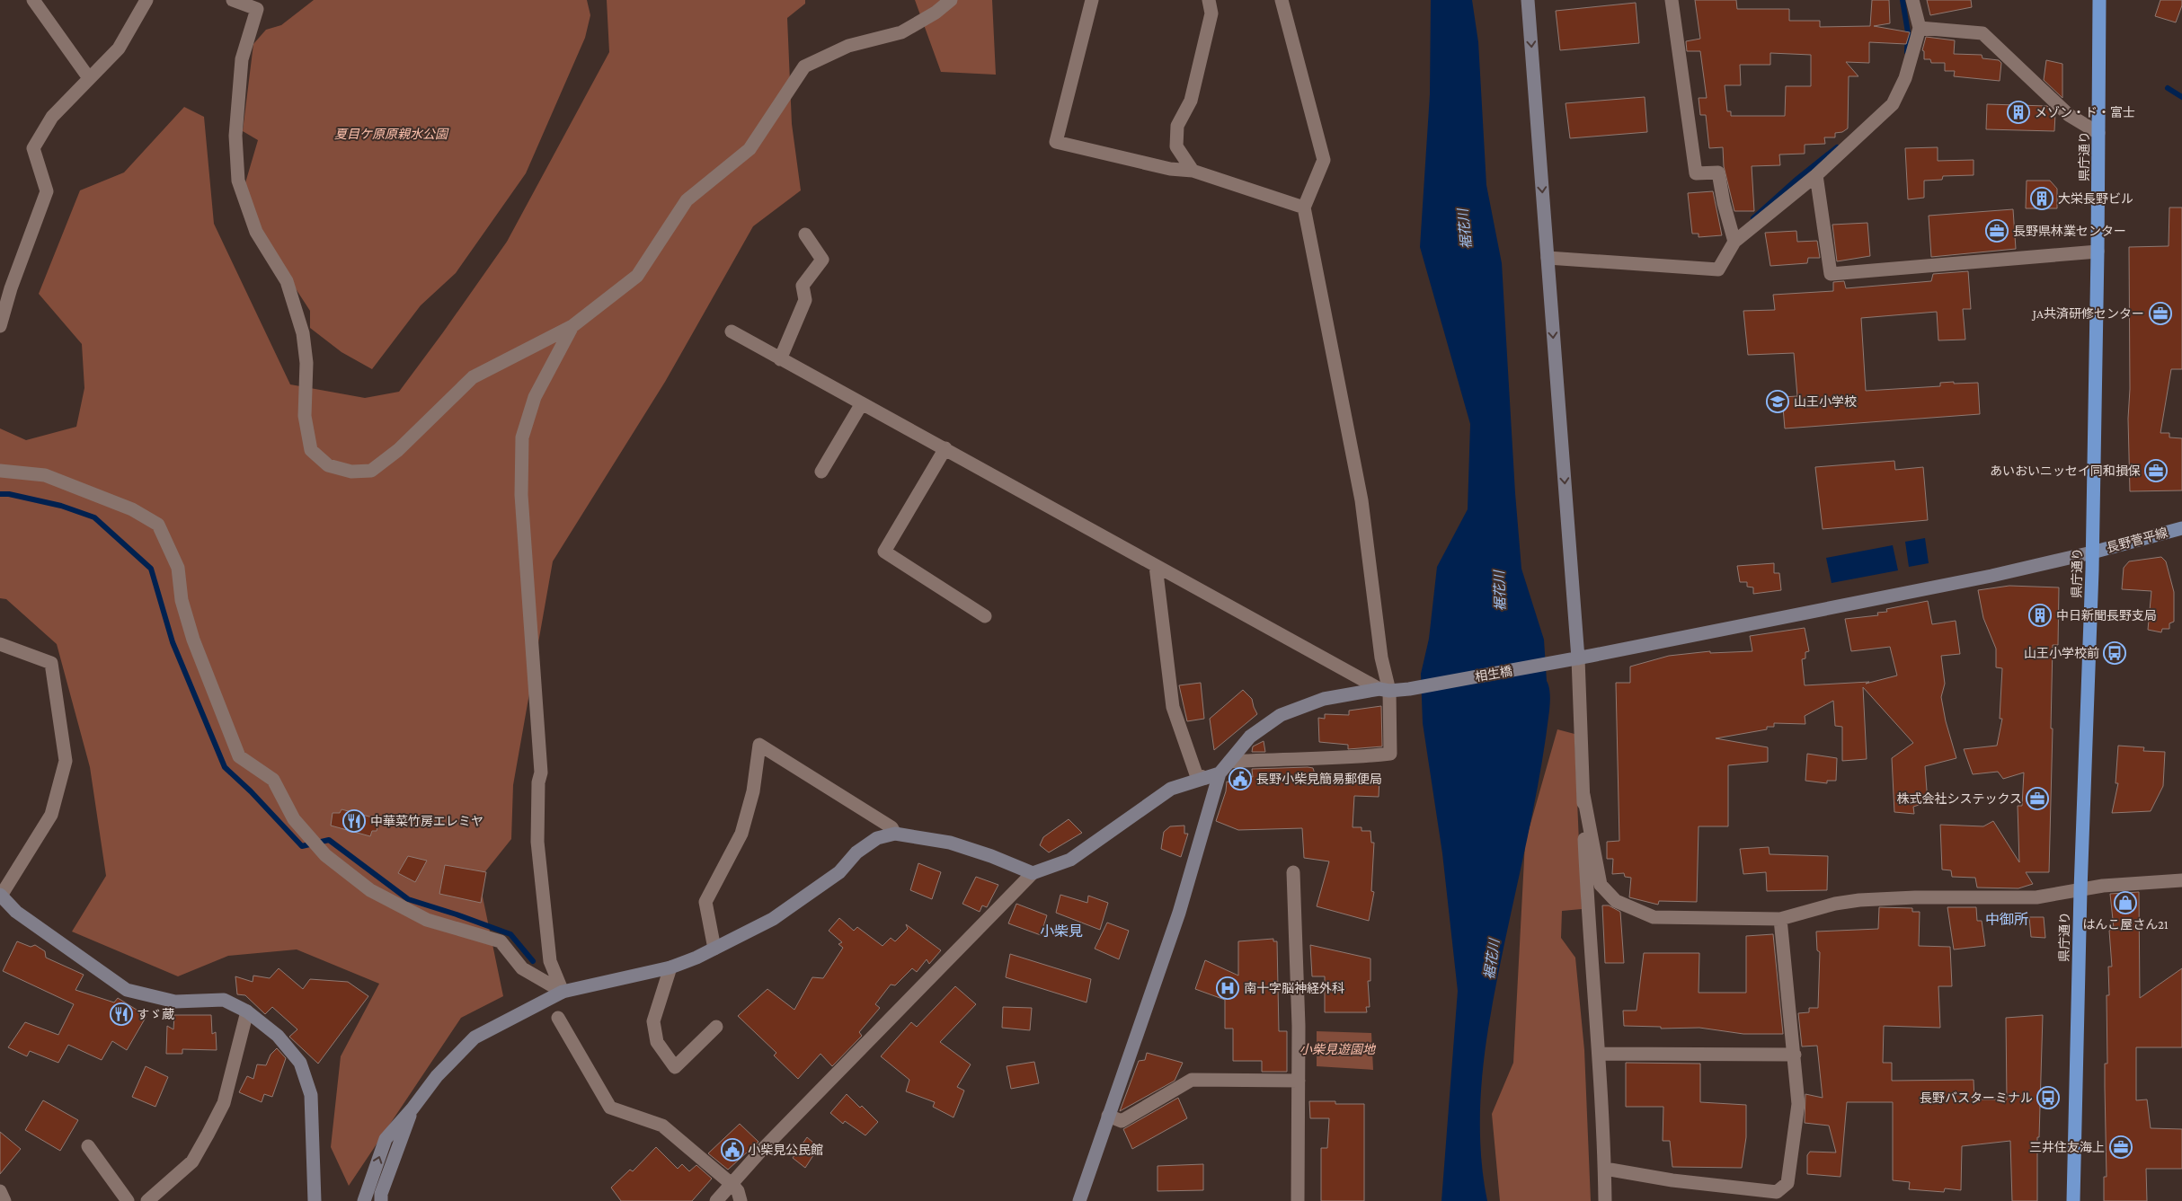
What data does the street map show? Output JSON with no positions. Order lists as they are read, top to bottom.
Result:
{
  "streets": {
    "highway": ["県庁通り"],
    "main road": ["長野菅平線"],
    "street": ["相生橋"]
  },
  "crossings": [
    ["県庁通り", "長野菅平線"],
    ["県庁通り", "相生橋"],
    ["長野菅平線", "相生橋"]
  ],
  "districts": ["中御所", "小柴見"],
  "water": ["裾花川"],
  "parks": ["夏目ケ原原親水公園", "小柴見遊園地"],
  "places": {
    "building": ["メゾン・ド・富士", "大栄長野ビル", "中日新聞長野支局"],
    "office": [
      "長野県林業センター",
      "JA共済研修センター",
      "あいおいニッセイ同和損保",
      "株式会社システックス",
      "三井住友海上"
    ],
    "school or university": ["山王小学校"],
    "bus stop": ["山王小学校前", "長野バスターミナル"],
    "public building": ["長野小柴見簡易郵便局", "小柴見公民館"],
    "restaurant": ["中華菜竹房エレミヤ", "すゞ蔵"],
    "shop": ["はんこ屋さん21"],
    "hospital": ["南十字脳神経外科"]
  }
}
